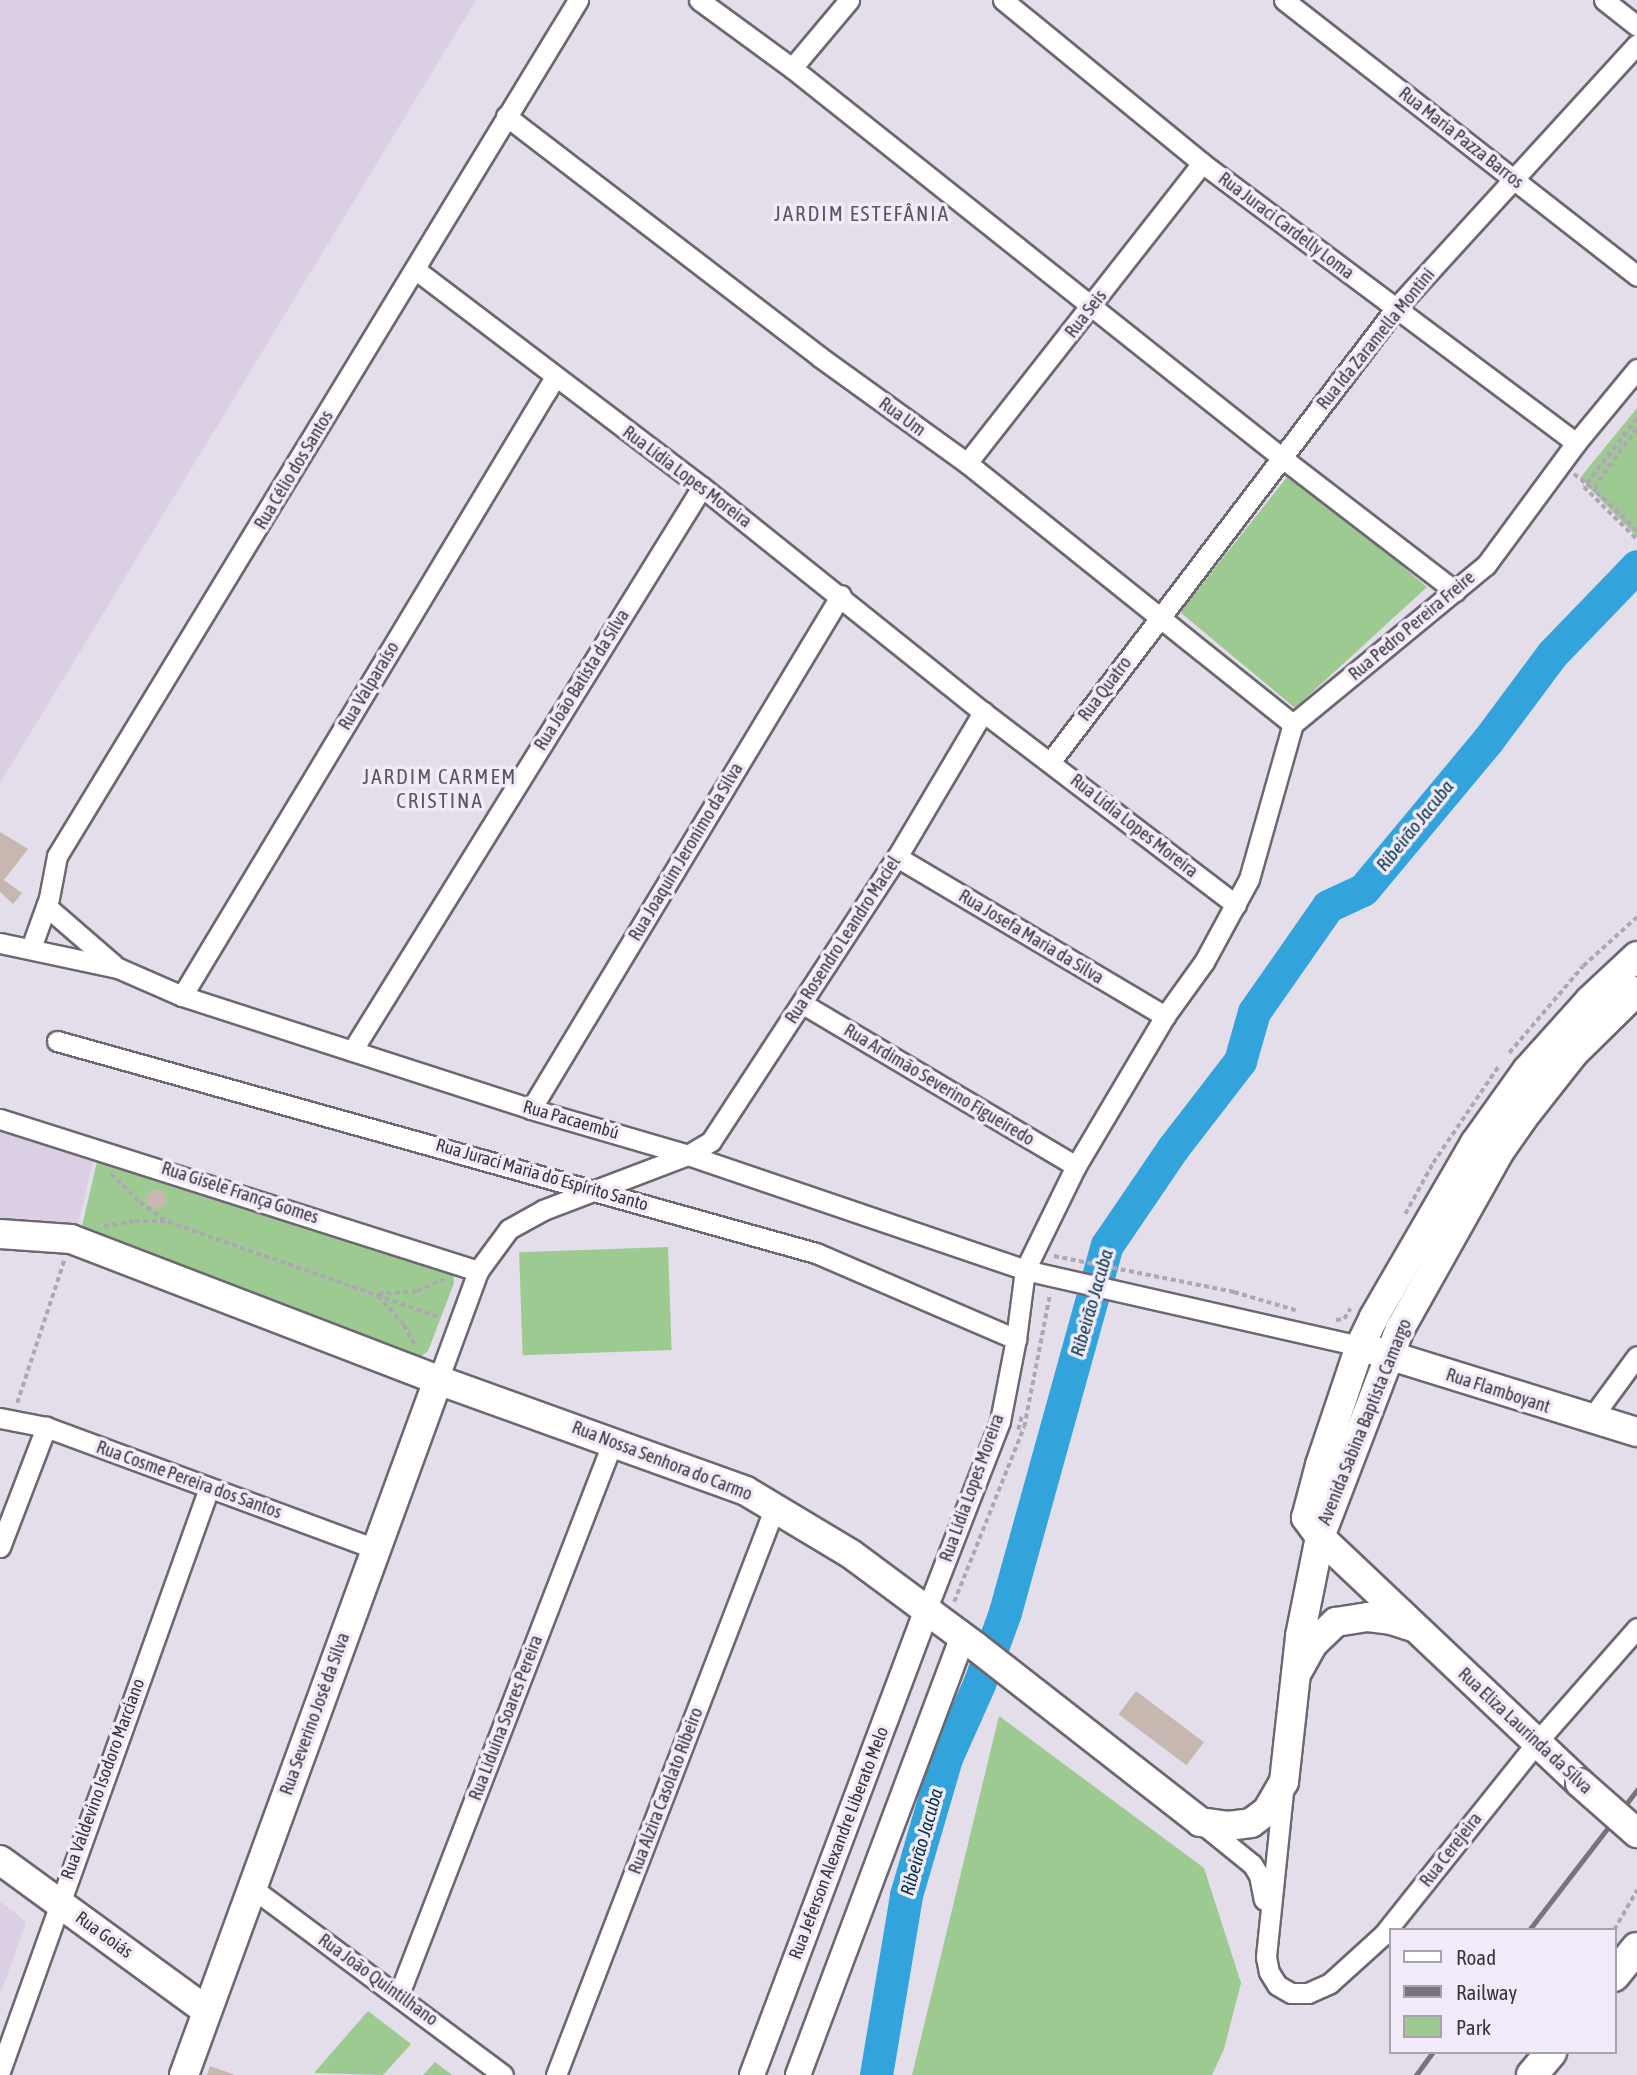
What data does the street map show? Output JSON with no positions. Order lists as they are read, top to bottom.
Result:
{
  "streets": {
    "main road": [
      "Rua Flamboyant",
      "Avenida Sabina Baptista Camargo",
      "Rua Nossa Senhora do Carmo",
      "Rua Severino José da Silva",
      "Rua Eliza Laurinda da Silva",
      "Rua Goiás"
    ],
    "street": [
      "Rua Maria Pazza Barros",
      "Rua Juraci Cardelly Loma",
      "Rua Seis",
      "Rua Ida Zaramella Montini",
      "Rua Um",
      "Rua Célio dos Santos",
      "Rua Lídia Lopes Moreira",
      "Rua Pedro Pereira Freire",
      "Rua João Batista da Silva",
      "Rua Valparaíso",
      "Rua Quatro",
      "Rua Joaquim Jeronimo da Silva",
      "Rua Josefa Maria da Silva",
      "Rua Rosendro Leandro Maciel",
      "Rua Ardimão Severino Figueiredo",
      "Rua Pacaembú",
      "Rua Juraci Maria do Espírito Santo",
      "Rua Gisele França Gomes",
      "Rua Cosme Pereira dos Santos",
      "Rua Liduína Soares Pereira",
      "Rua Valdevino Isodoro Marciano",
      "Rua Alzira Casolato Ribeiro",
      "Rua Jeferson Alexandre Liberato Melo",
      "Rua Cerejeira",
      "Rua João Quintilhano"
    ]
  },
  "crossings": [
    ["Rua Maria Pazza Barros", "Rua Ida Zaramella Montini"],
    ["Rua Juraci Cardelly Loma", "Rua Seis"],
    ["Rua Juraci Cardelly Loma", "Rua Ida Zaramella Montini"],
    ["Rua Juraci Cardelly Loma", "Rua Pedro Pereira Freire"],
    ["Rua Seis", "Rua Um"],
    ["Rua Ida Zaramella Montini", "Rua Um"],
    ["Rua Ida Zaramella Montini", "Rua Quatro"],
    ["Rua Um", "Rua Célio dos Santos"],
    ["Rua Um", "Rua Pedro Pereira Freire"],
    ["Rua Um", "Rua Quatro"],
    ["Rua Célio dos Santos", "Rua Lídia Lopes Moreira"],
    ["Rua Célio dos Santos", "Rua Pacaembú"],
    ["Rua Lídia Lopes Moreira", "Rua João Batista da Silva"],
    ["Rua Lídia Lopes Moreira", "Rua Valparaíso"],
    ["Rua Lídia Lopes Moreira", "Rua Quatro"],
    ["Rua Lídia Lopes Moreira", "Rua Joaquim Jeronimo da Silva"],
    ["Rua Lídia Lopes Moreira", "Rua Josefa Maria da Silva"],
    ["Rua Lídia Lopes Moreira", "Rua Rosendro Leandro Maciel"],
    ["Rua Lídia Lopes Moreira", "Rua Ardimão Severino Figueiredo"],
    ["Rua Lídia Lopes Moreira", "Rua Pacaembú"],
    ["Rua Lídia Lopes Moreira", "Rua Juraci Maria do Espírito Santo"],
    ["Rua Lídia Lopes Moreira", "Rua Nossa Senhora do Carmo"],
    ["Rua Lídia Lopes Moreira", "Rua Jeferson Alexandre Liberato Melo"],
    ["Rua João Batista da Silva", "Rua Pacaembú"],
    ["Rua Valparaíso", "Rua Pacaembú"],
    ["Rua Joaquim Jeronimo da Silva", "Rua Pacaembú"],
    ["Rua Josefa Maria da Silva", "Rua Rosendro Leandro Maciel"],
    ["Rua Rosendro Leandro Maciel", "Rua Ardimão Severino Figueiredo"],
    ["Rua Rosendro Leandro Maciel", "Rua Pacaembú"],
    ["Rua Rosendro Leandro Maciel", "Rua Severino José da Silva"],
    ["Rua Pacaembú", "Rua Flamboyant"],
    ["Rua Pacaembú", "Avenida Sabina Baptista Camargo"],
    ["Rua Pacaembú", "Rua Severino José da Silva"],
    ["Rua Juraci Maria do Espírito Santo", "Rua Severino José da Silva"],
    ["Rua Gisele França Gomes", "Rua Severino José da Silva"],
    ["Rua Flamboyant", "Avenida Sabina Baptista Camargo"],
    ["Avenida Sabina Baptista Camargo", "Rua Eliza Laurinda da Silva"],
    ["Rua Nossa Senhora do Carmo", "Rua Severino José da Silva"],
    ["Rua Nossa Senhora do Carmo", "Rua Liduína Soares Pereira"],
    ["Rua Nossa Senhora do Carmo", "Rua Alzira Casolato Ribeiro"],
    ["Rua Nossa Senhora do Carmo", "Rua Jeferson Alexandre Liberato Melo"],
    ["Rua Nossa Senhora do Carmo", "Rua Cerejeira"],
    ["Rua Cosme Pereira dos Santos", "Rua Severino José da Silva"],
    ["Rua Cosme Pereira dos Santos", "Rua Valdevino Isodoro Marciano"],
    ["Rua Severino José da Silva", "Rua Goiás"],
    ["Rua Severino José da Silva", "Rua João Quintilhano"],
    ["Rua Liduína Soares Pereira", "Rua João Quintilhano"],
    ["Rua Eliza Laurinda da Silva", "Rua Cerejeira"],
    ["Rua Valdevino Isodoro Marciano", "Rua Goiás"]
  ],
  "districts": ["JARDIM ESTEFÂNIA", "JARDIM CARMEM CRISTINA"],
  "water": ["Ribeirão Jacuba"],
  "legend": ["Road", "Railway", "Park"]
}
